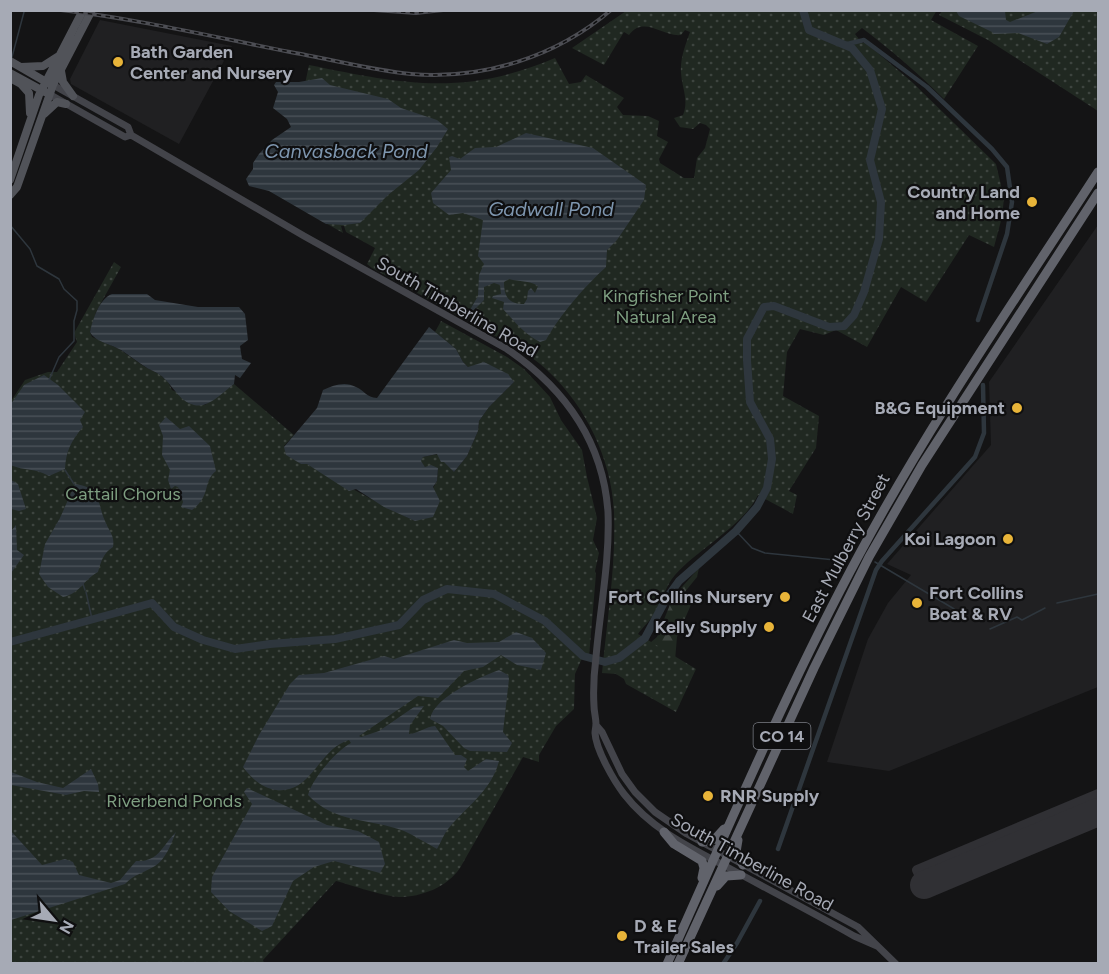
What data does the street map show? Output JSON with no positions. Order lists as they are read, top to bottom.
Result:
{
  "streets": {
    "highway": ["East Mulberry Street", "CO 14"],
    "main road": ["South Timberline Road"]
  },
  "crossings": [
    ["South Timberline Road", "East Mulberry Street"]
  ],
  "water": ["Canvasback Pond", "Gadwall Pond"],
  "parks": ["Kingfisher Point Natural Area", "Cattail Chorus", "Riverbend Ponds"],
  "places": [
    "Bath Garden Center and Nursery",
    "Country Land and Home",
    "B&G Equipment",
    "Koi Lagoon",
    "Fort Collins Nursery",
    "Fort Collins Boat & RV",
    "Kelly Supply",
    "RNR Supply",
    "D & E Trailer Sales"
  ],
  "north": "bottom right"
}
